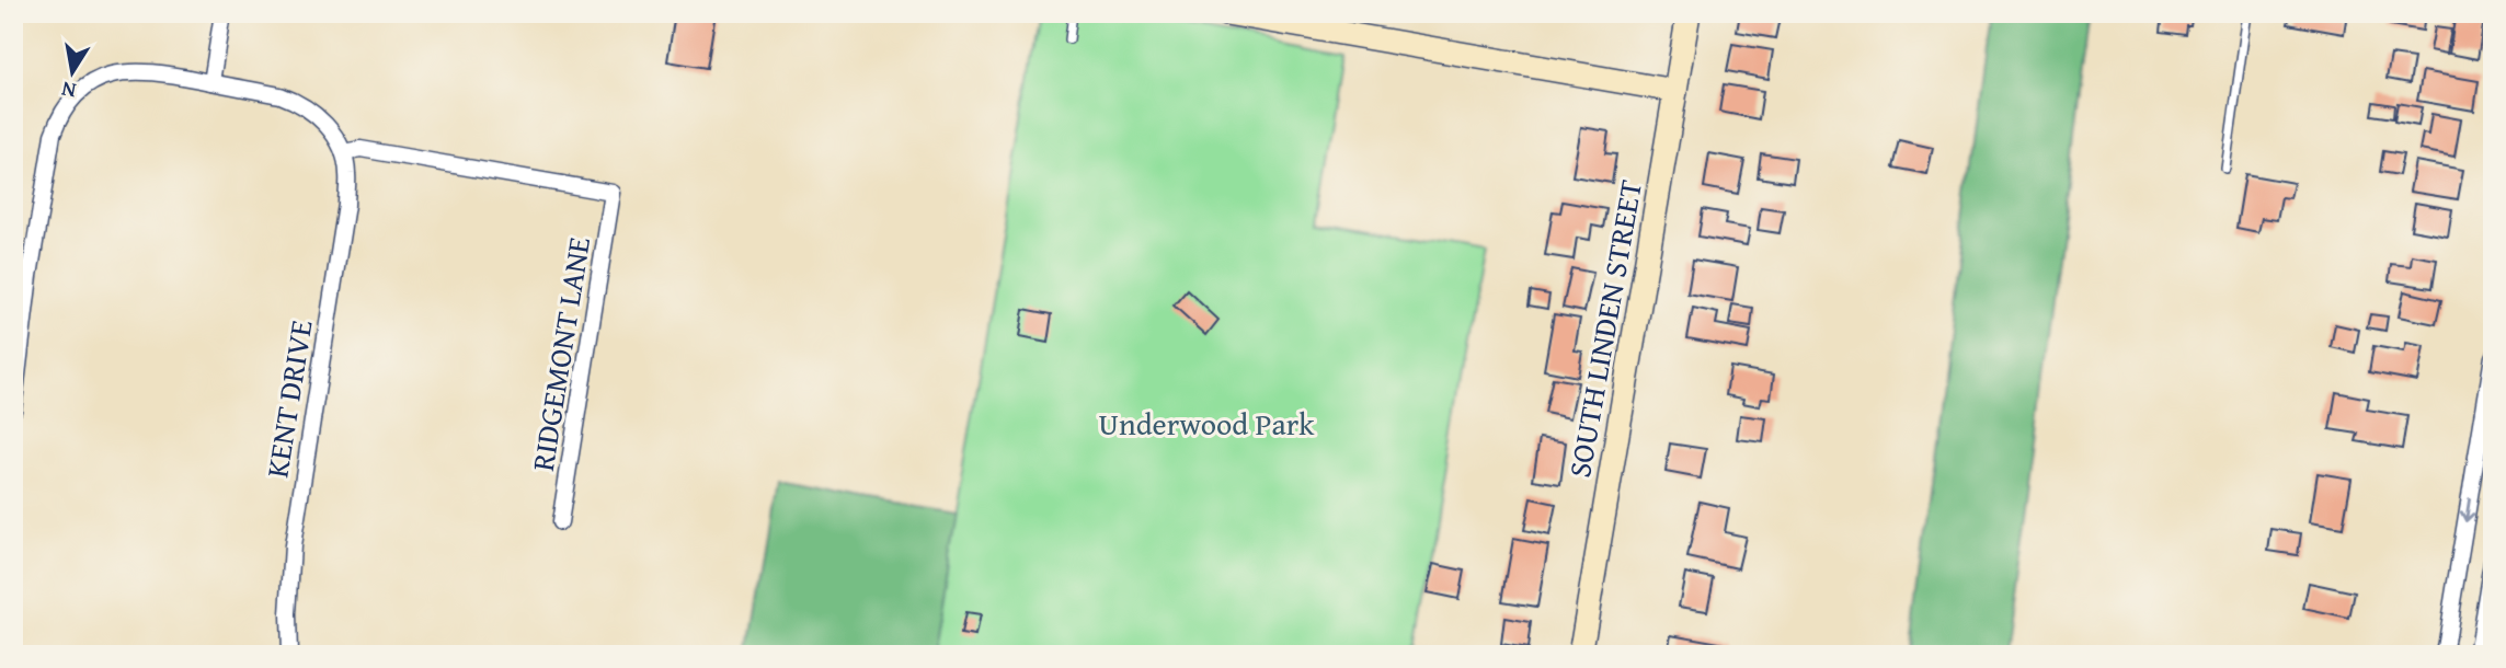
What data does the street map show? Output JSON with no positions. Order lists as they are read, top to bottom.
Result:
{
  "streets": {
    "main road": ["SOUTH LINDEN STREET"],
    "street": ["RIDGEMONT LANE", "KENT DRIVE"]
  },
  "crossings": [
    ["RIDGEMONT LANE", "KENT DRIVE"]
  ],
  "parks": ["Underwood Park"],
  "north": "bottom"
}
